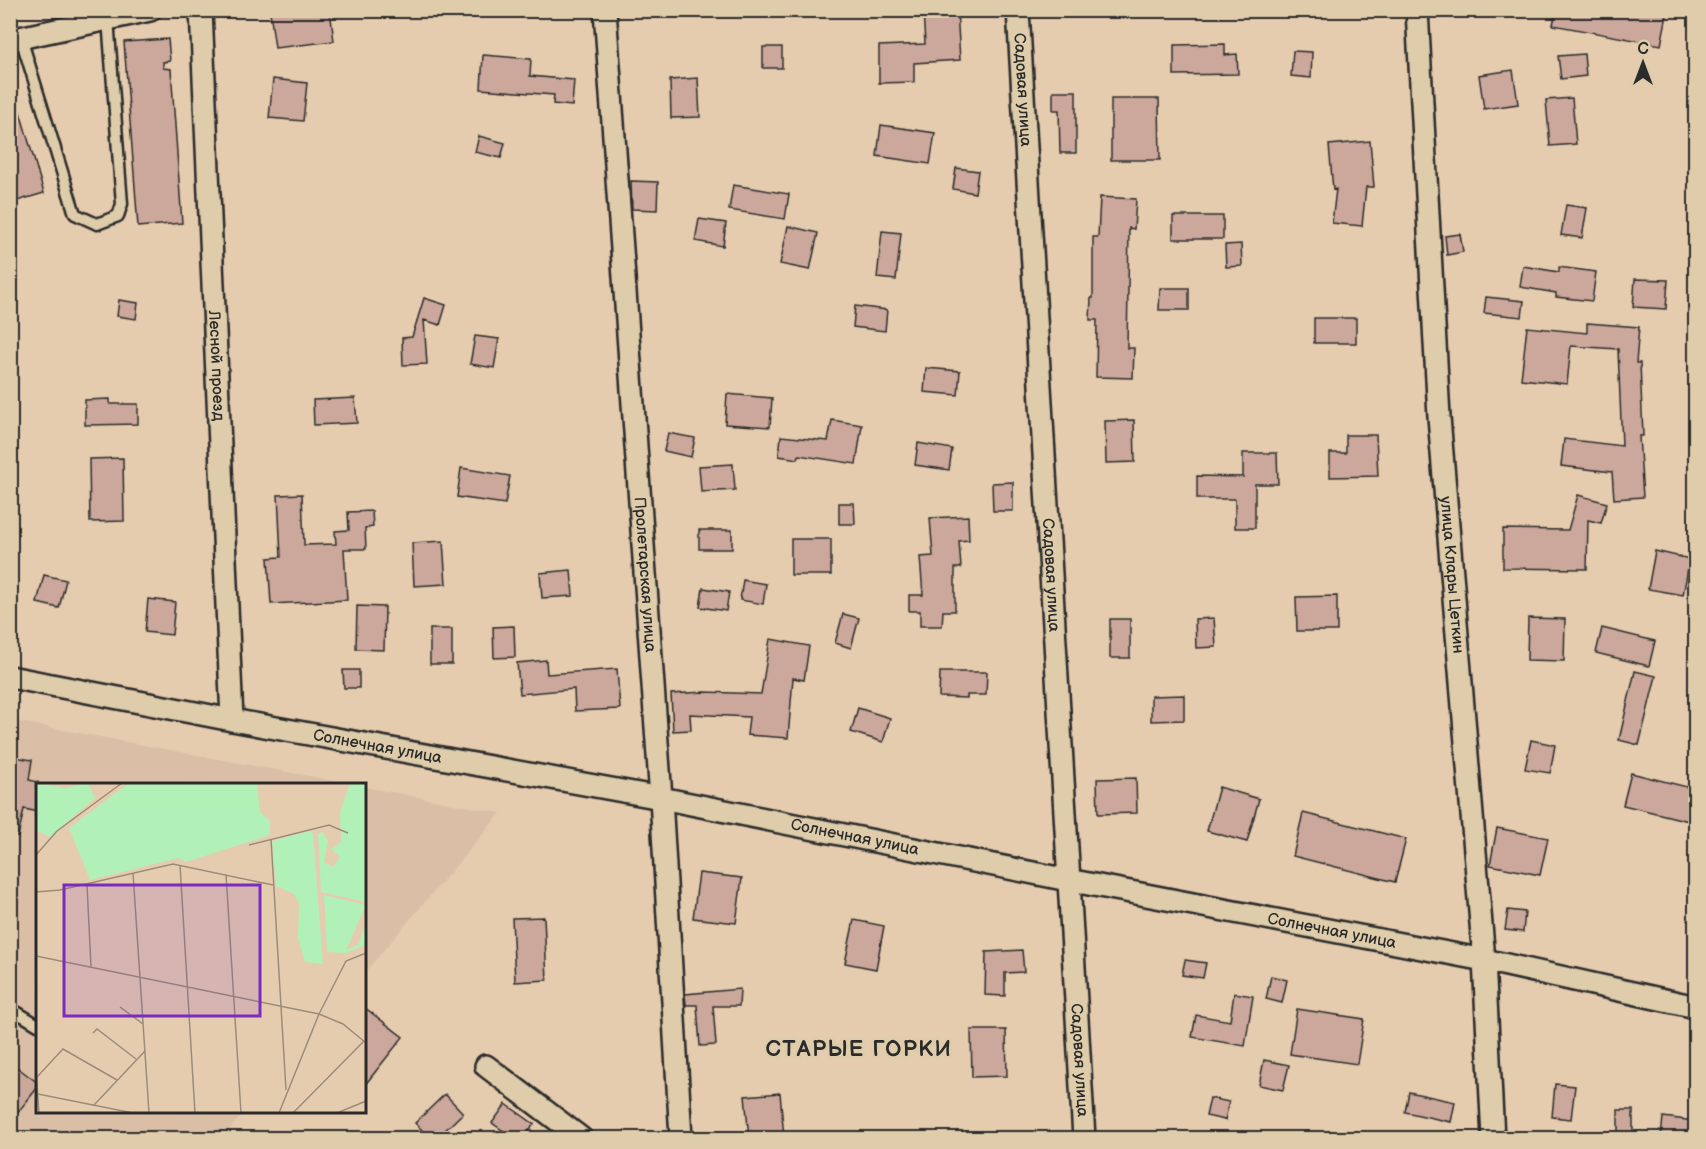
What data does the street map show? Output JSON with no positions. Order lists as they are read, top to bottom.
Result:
{
  "streets": {
    "street": [
      "Садовая улица",
      "Лесной проезд",
      "Пролетарская улица",
      "улица Клары Цеткин",
      "Солнечная улица"
    ]
  },
  "crossings": [
    ["Садовая улица", "Солнечная улица"],
    ["Лесной проезд", "Солнечная улица"],
    ["Пролетарская улица", "Солнечная улица"],
    ["улица Клары Цеткин", "Солнечная улица"]
  ],
  "districts": ["СТАРЫЕ ГОРКИ"],
  "north": "top"
}
